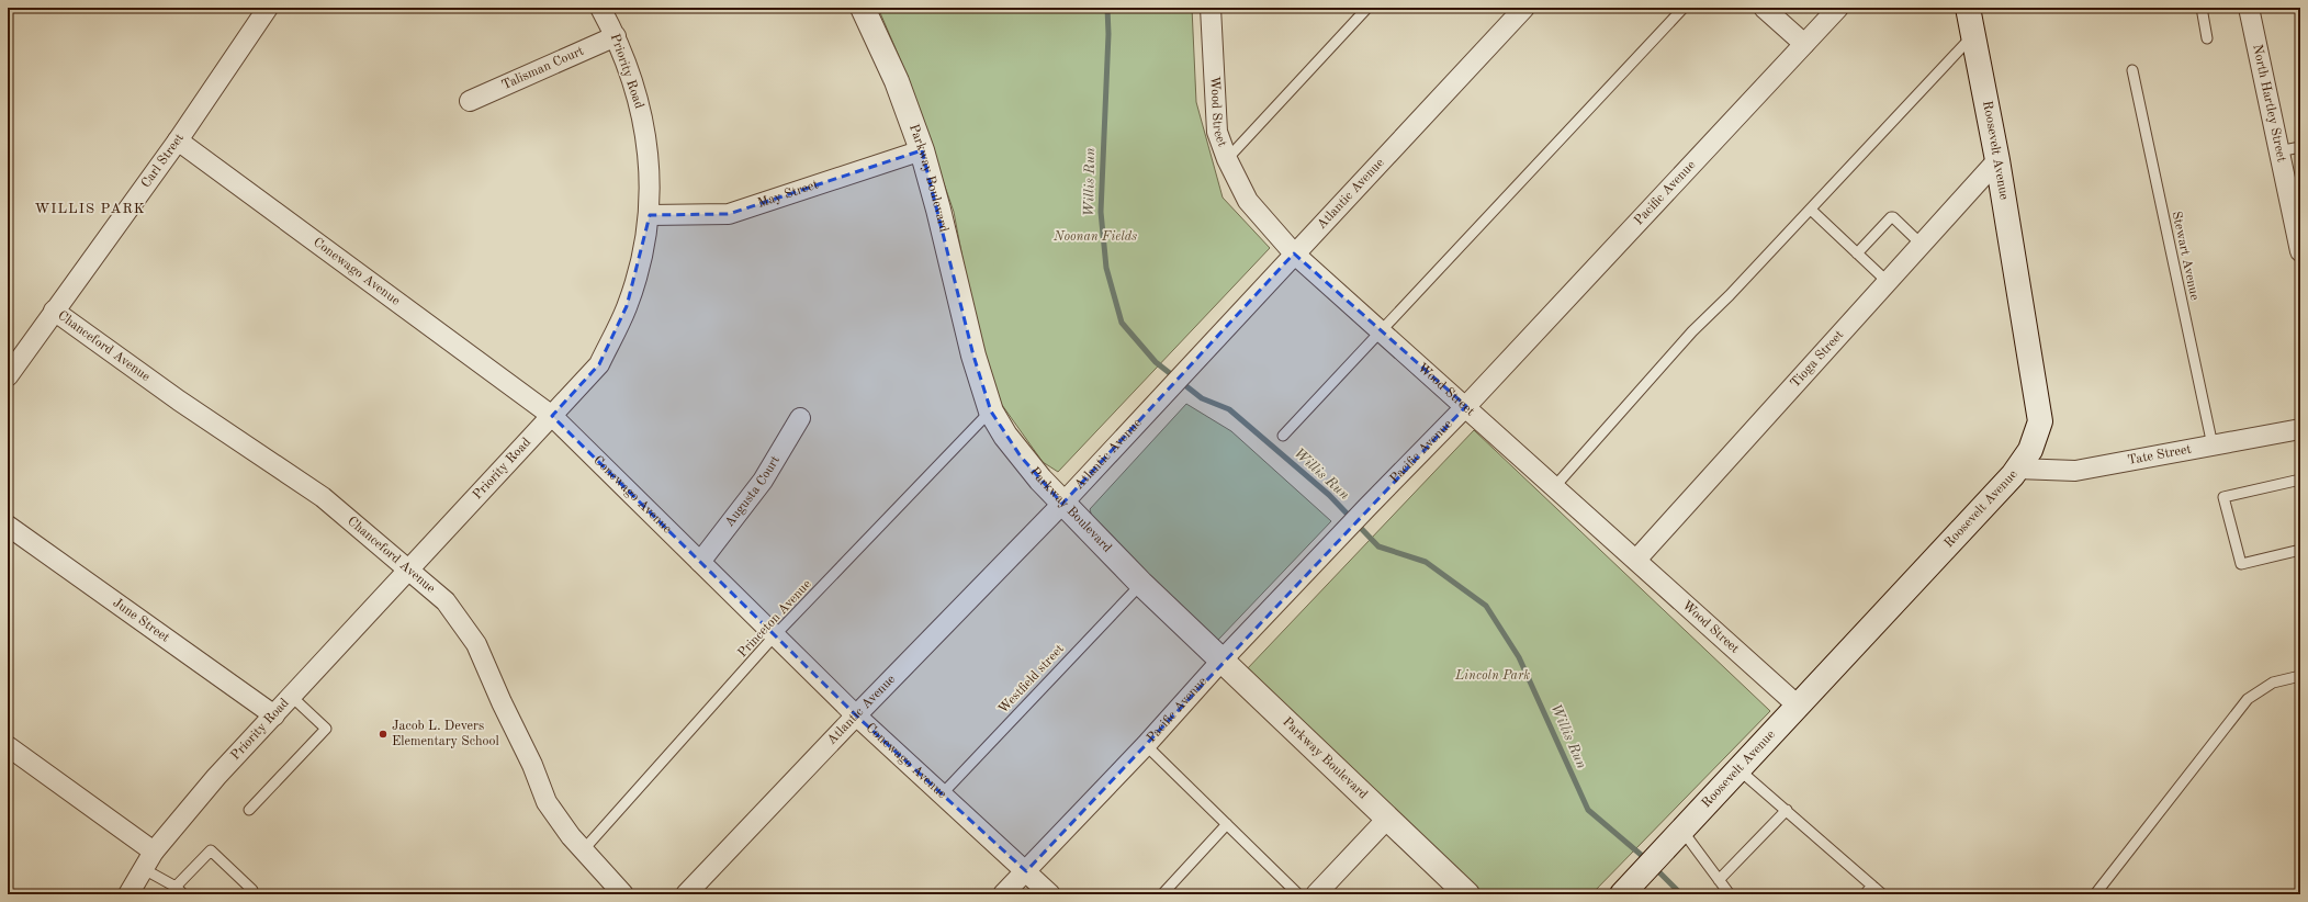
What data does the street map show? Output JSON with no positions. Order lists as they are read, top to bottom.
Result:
{
  "streets": {
    "street": [
      "Talisman Court",
      "Priority Road",
      "North Hartley Street",
      "Wood Street",
      "Roosevelt Avenue",
      "Carl Street",
      "Parkway Boulevard",
      "Atlantic Avenue",
      "Pacific Avenue",
      "May Street",
      "Conewago Avenue",
      "Chanceford Avenue",
      "Tioga Street",
      "Tate Street",
      "Augusta Court",
      "June Street"
    ],
    "lane": ["Stewart Avenue", "Princeton Avenue", "Westfield street"]
  },
  "crossings": [
    ["Talisman Court", "Priority Road"],
    ["Priority Road", "May Street"],
    ["Priority Road", "Conewago Avenue"],
    ["Priority Road", "Chanceford Avenue"],
    ["Priority Road", "June Street"],
    ["Wood Street", "Roosevelt Avenue"],
    ["Wood Street", "Atlantic Avenue"],
    ["Wood Street", "Pacific Avenue"],
    ["Wood Street", "Tioga Street"],
    ["Roosevelt Avenue", "Tioga Street"],
    ["Roosevelt Avenue", "Tate Street"],
    ["Carl Street", "Conewago Avenue"],
    ["Carl Street", "Chanceford Avenue"],
    ["Parkway Boulevard", "Atlantic Avenue"],
    ["Parkway Boulevard", "Pacific Avenue"],
    ["Parkway Boulevard", "May Street"],
    ["Parkway Boulevard", "Princeton Avenue"],
    ["Parkway Boulevard", "Westfield street"],
    ["Atlantic Avenue", "Conewago Avenue"],
    ["Pacific Avenue", "Conewago Avenue"],
    ["Stewart Avenue", "Tate Street"],
    ["Conewago Avenue", "Augusta Court"],
    ["Conewago Avenue", "Princeton Avenue"],
    ["Conewago Avenue", "Westfield street"],
    ["Chanceford Avenue", "Princeton Avenue"]
  ],
  "districts": ["WILLIS PARK"],
  "water": ["Willis Run"],
  "parks": ["Noonan Fields", "Lincoln Park"],
  "places": ["Jacob L. Devers Elementary School"]
}
